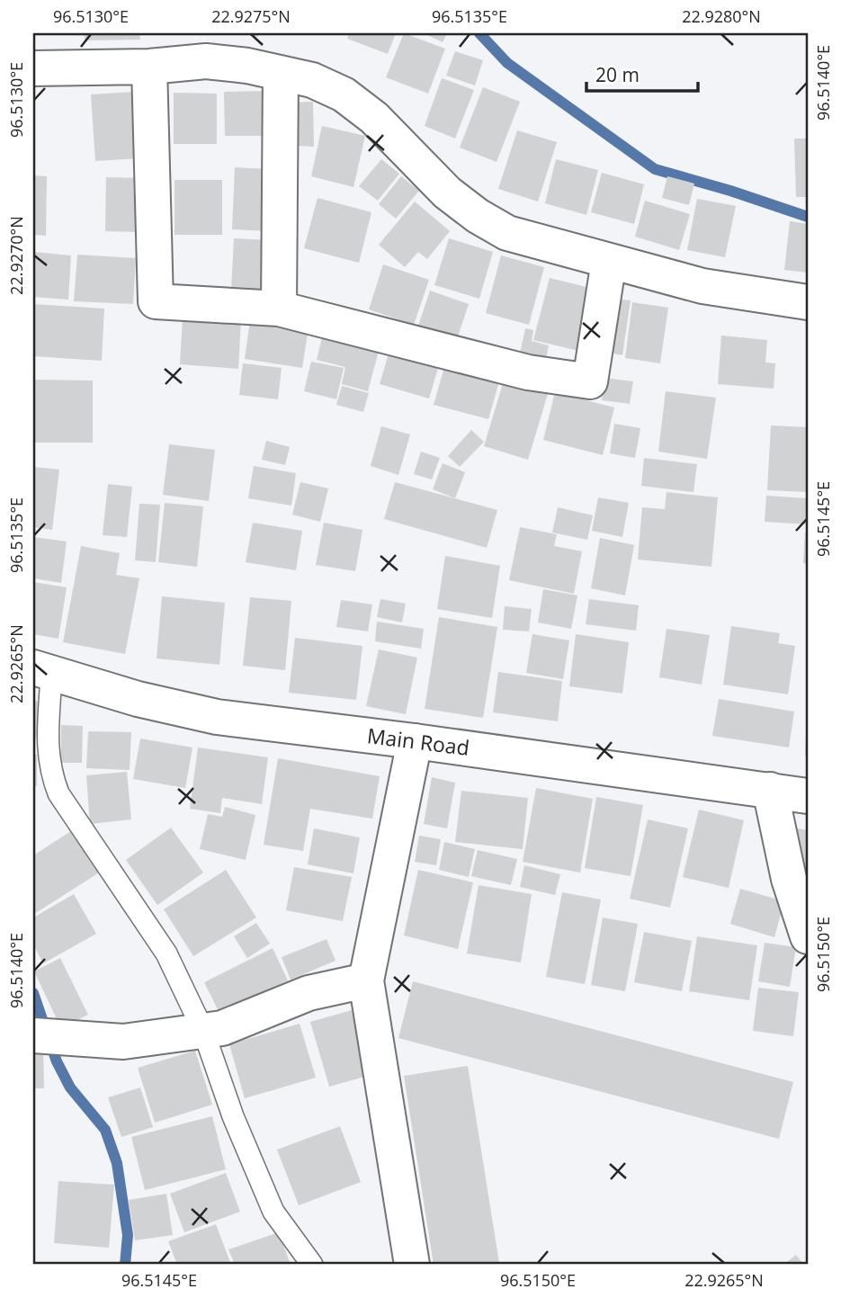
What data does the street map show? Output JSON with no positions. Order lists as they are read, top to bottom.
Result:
{
  "streets": {
    "street": ["Main Road"]
  },
  "scale_bar": "20 m",
  "coordinates": [
    "96.5130°E",
    "22.9275°N",
    "96.5135°E",
    "22.9280°N",
    "96.5140°E",
    "22.9270°N",
    "96.5145°E",
    "22.9265°N",
    "96.5150°E"
  ]
}
